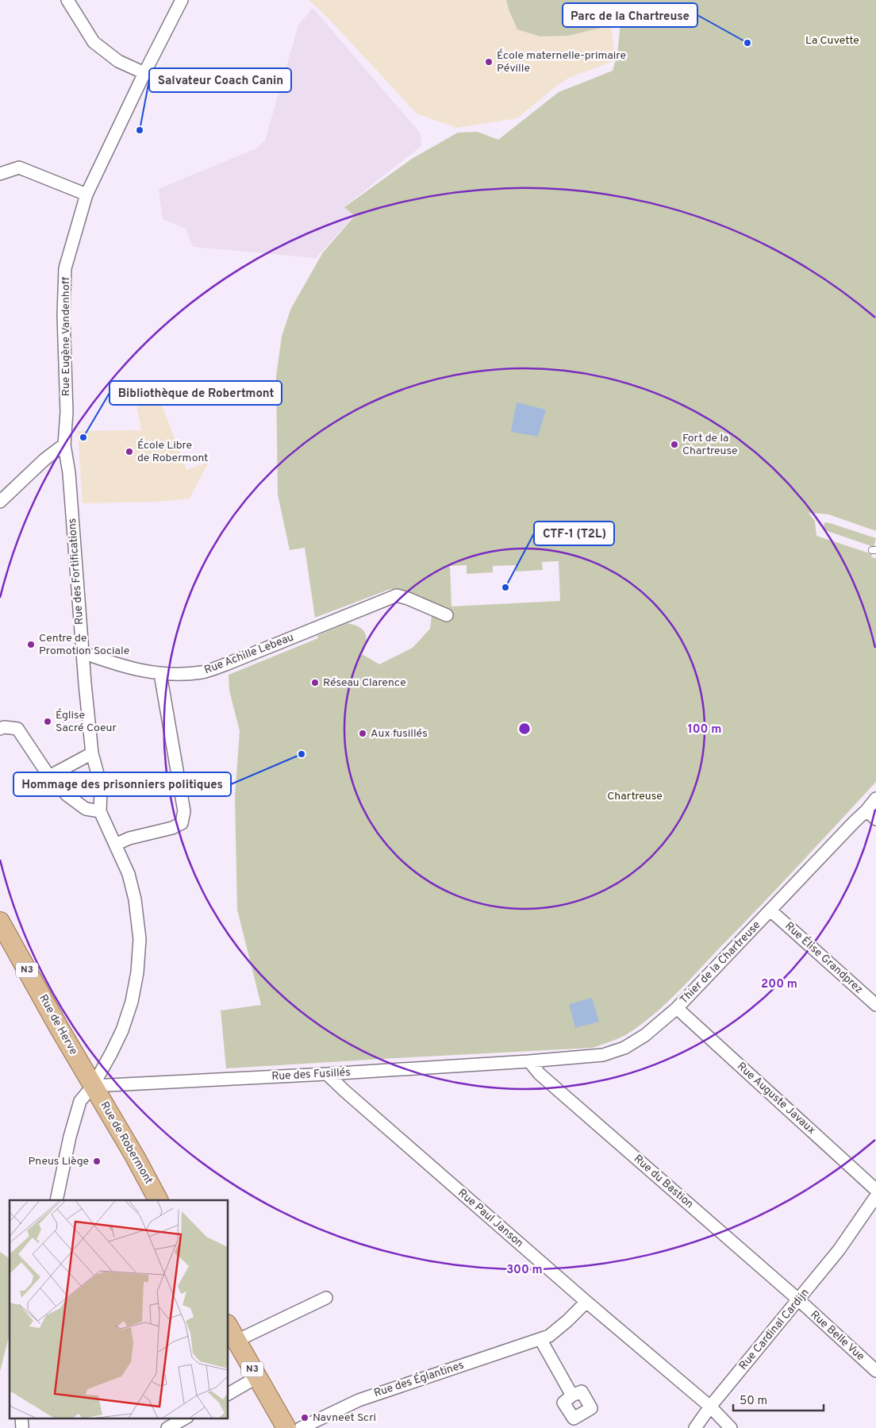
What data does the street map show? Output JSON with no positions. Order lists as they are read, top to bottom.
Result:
{
  "streets": {
    "main road": ["N3", "Rue de Herve", "Rue de Robermont"],
    "street": [
      "Rue Eugène Vandenhoff",
      "Rue des Fortifications",
      "Rue Achille Lebeau",
      "Rue Élise Grandprez",
      "Thier de la Chartreuse",
      "Rue des Fusillés",
      "Rue Auguste Javaux",
      "Rue du Bastion",
      "Rue Paul Janson",
      "Rue Cardinal Cardijn",
      "Rue Belle Vue",
      "Rue des Églantines"
    ]
  },
  "crossings": [
    ["Rue Eugène Vandenhoff", "Rue des Fortifications"],
    ["Rue des Fortifications", "Rue Achille Lebeau"],
    ["Rue des Fortifications", "Rue de Herve"],
    ["Rue des Fortifications", "Rue des Fusillés"],
    ["Rue des Fortifications", "Rue de Robermont"],
    ["Rue Élise Grandprez", "Thier de la Chartreuse"],
    ["Thier de la Chartreuse", "Rue des Fusillés"],
    ["Thier de la Chartreuse", "Rue Auguste Javaux"],
    ["Thier de la Chartreuse", "Rue du Bastion"],
    ["Rue de Herve", "Rue des Fusillés"],
    ["Rue de Herve", "Rue de Robermont"],
    ["Rue des Fusillés", "Rue de Robermont"],
    ["Rue des Fusillés", "Rue du Bastion"],
    ["Rue des Fusillés", "Rue Paul Janson"],
    ["Rue du Bastion", "Rue Cardinal Cardijn"],
    ["Rue du Bastion", "Rue Belle Vue"],
    ["Rue Paul Janson", "Rue Cardinal Cardijn"],
    ["Rue Paul Janson", "Rue des Églantines"],
    ["Rue Cardinal Cardijn", "Rue Belle Vue"]
  ],
  "parks": ["La Cuvette", "Chartreuse"],
  "places": [
    "Parc de la Chartreuse",
    "École maternelle-primaire Péville",
    "Salvateur Coach Canin",
    "Bibliothèque de Robertmont",
    "Fort de la Chartreuse",
    "École Libre de Robermont",
    "CTF-1 (T2L)",
    "Centre de Promotion Sociale",
    "Réseau Clarence",
    "Église Sacré Coeur",
    "Aux fusillés",
    "Hommage des prisonniers politiques",
    "Pneus Liège",
    "Navneet Scri"
  ],
  "scale_bar": "50 m",
  "rings": ["100 m", "200 m", "300 m"]
}
